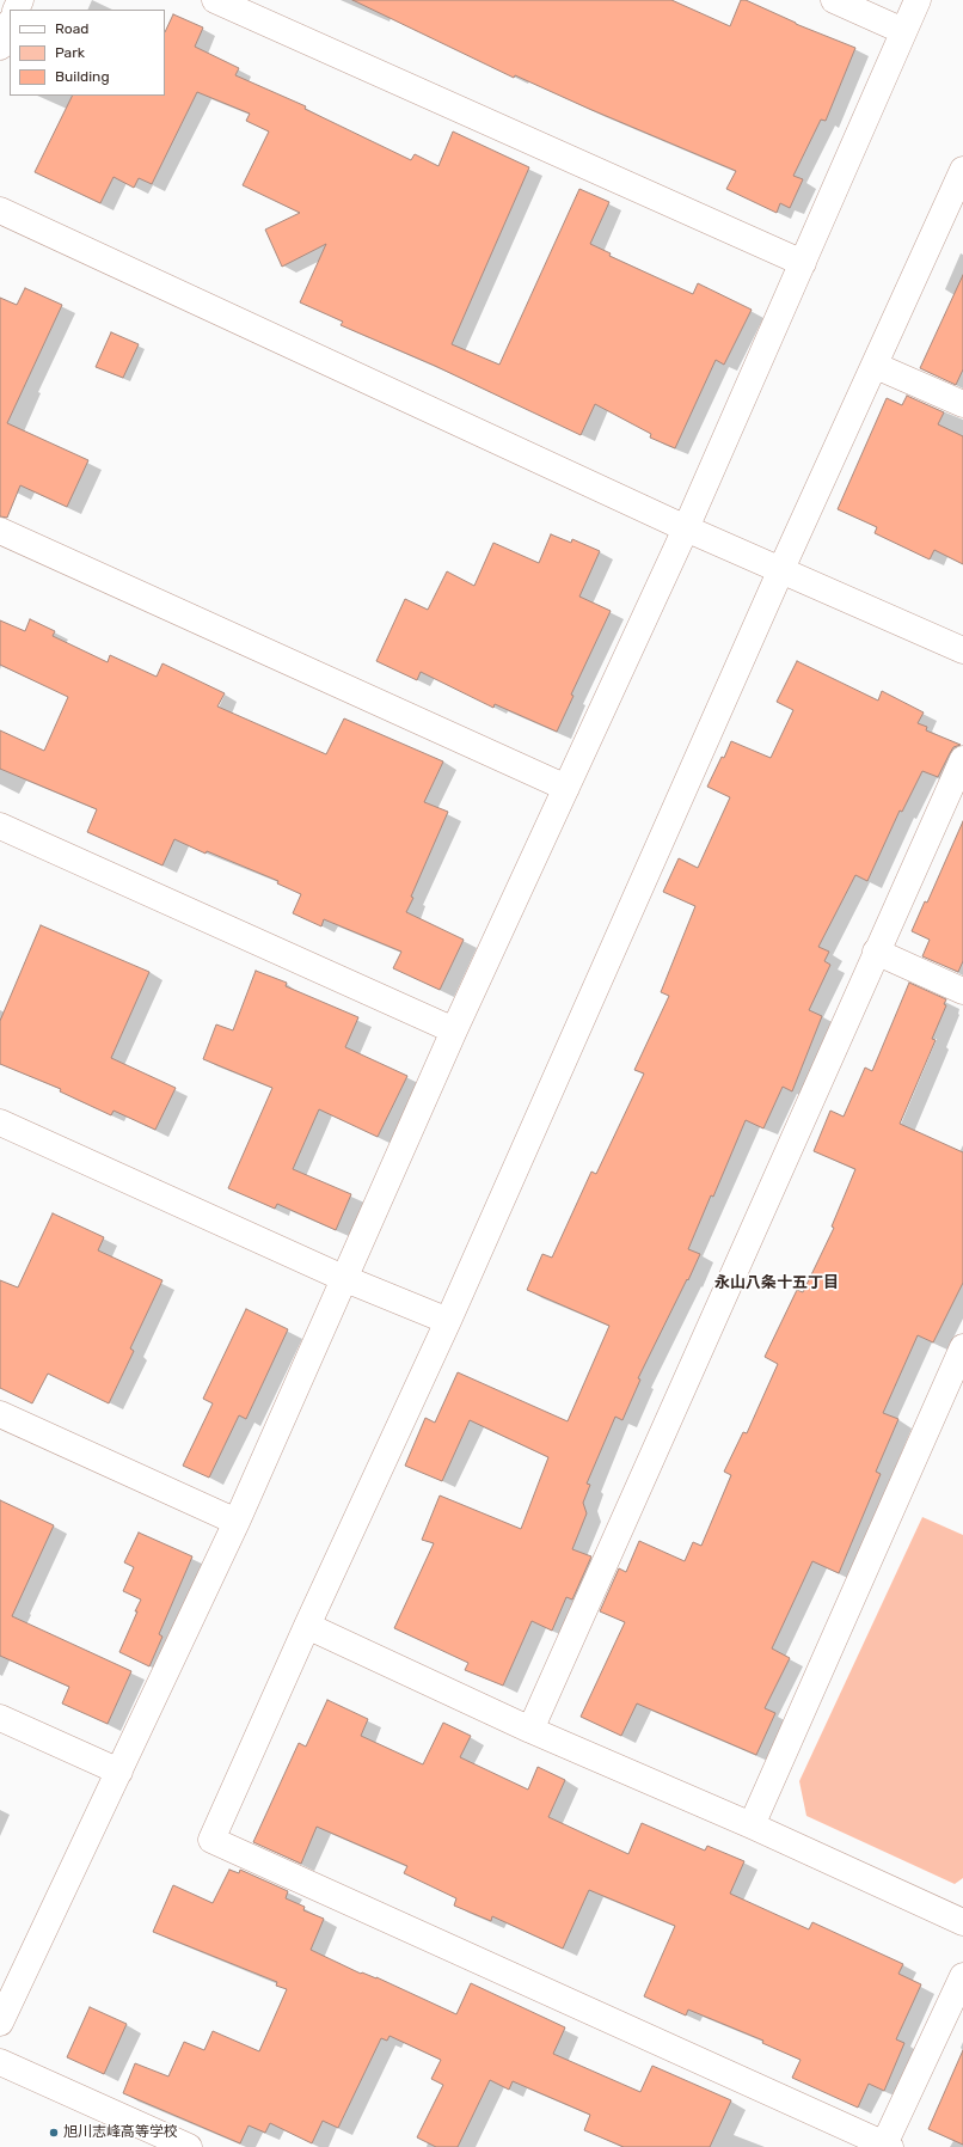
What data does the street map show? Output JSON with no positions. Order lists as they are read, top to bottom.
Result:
{
  "districts": ["永山八条十五丁目"],
  "places": ["旭川志峰高等学校"],
  "legend": ["Road", "Park", "Building"]
}
